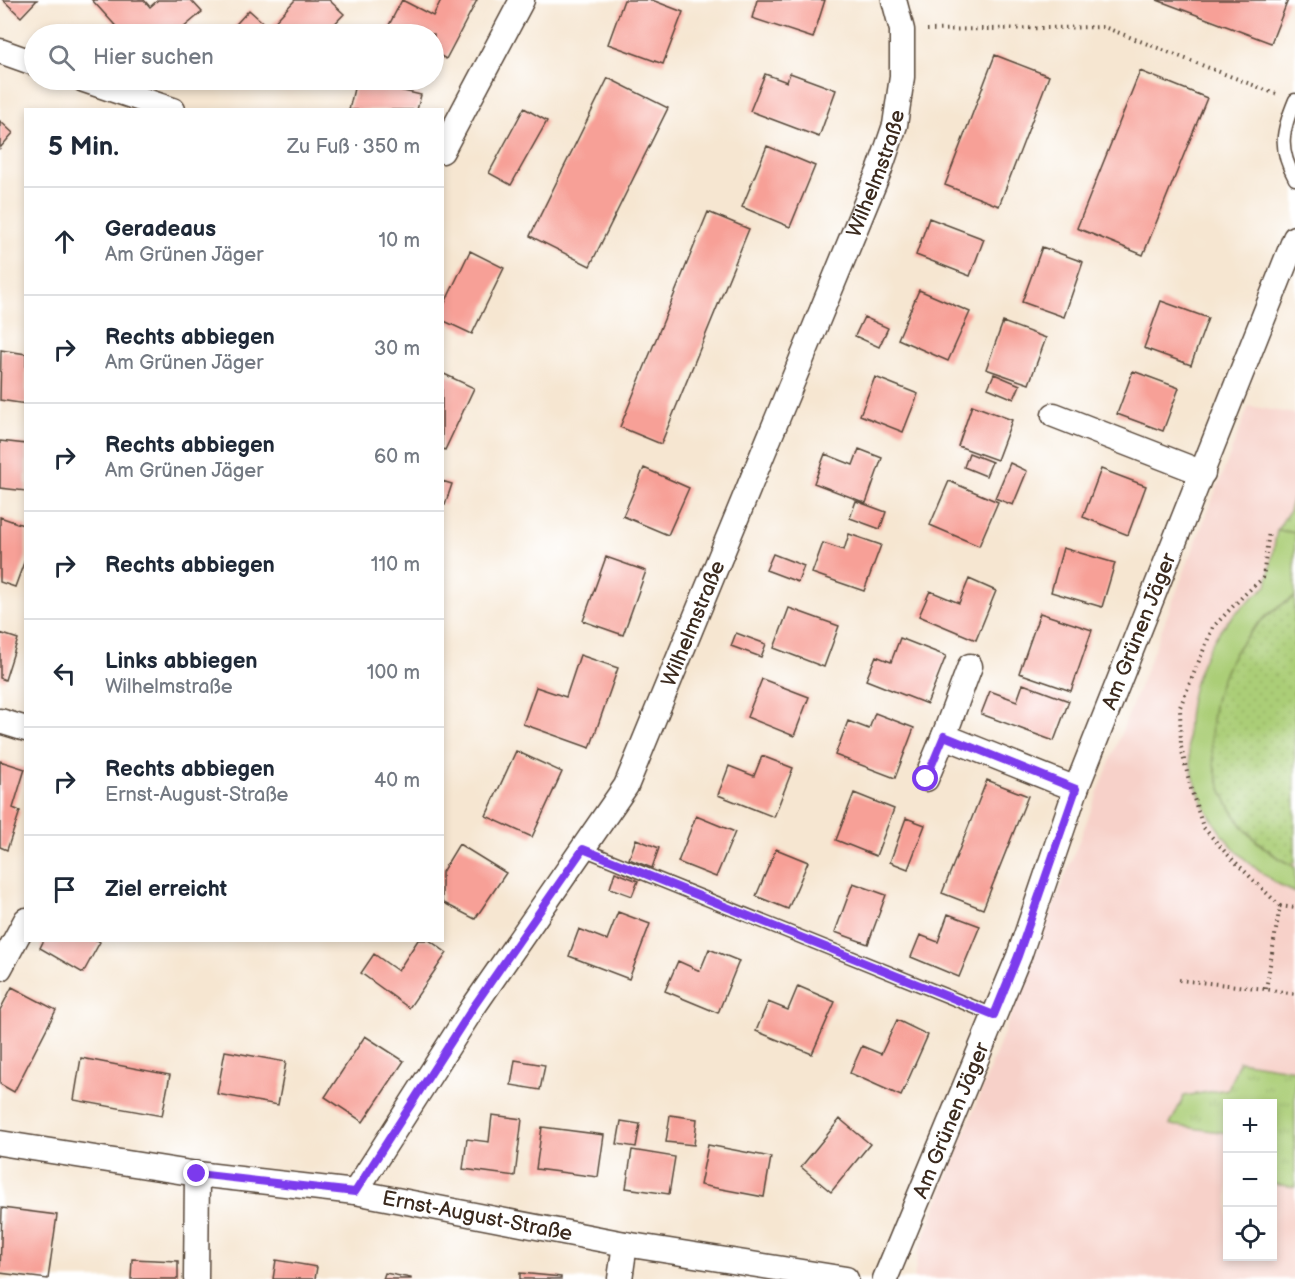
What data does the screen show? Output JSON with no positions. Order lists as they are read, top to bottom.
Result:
{
  "streets": {
    "street": ["Wilhelmstraße", "Am Grünen Jäger", "Ernst-August-Straße"]
  },
  "crossings": [
    ["Wilhelmstraße", "Ernst-August-Straße"]
  ],
  "page": {
    "search": "Hier suchen",
    "heading": ["5 Min.", "Zu Fuß · 350 m"],
    "list": [
      ["Geradeaus", "Am Grünen Jäger", "10 m"],
      ["Rechts abbiegen", "Am Grünen Jäger", "30 m"],
      ["Rechts abbiegen", "Am Grünen Jäger", "60 m"],
      ["Rechts abbiegen", "110 m"],
      ["Links abbiegen", "Wilhelmstraße", "100 m"],
      ["Rechts abbiegen", "Ernst-August-Straße", "40 m"],
      "Ziel erreicht"
    ],
    "map_buttons": ["+", "−"]
  }
}
